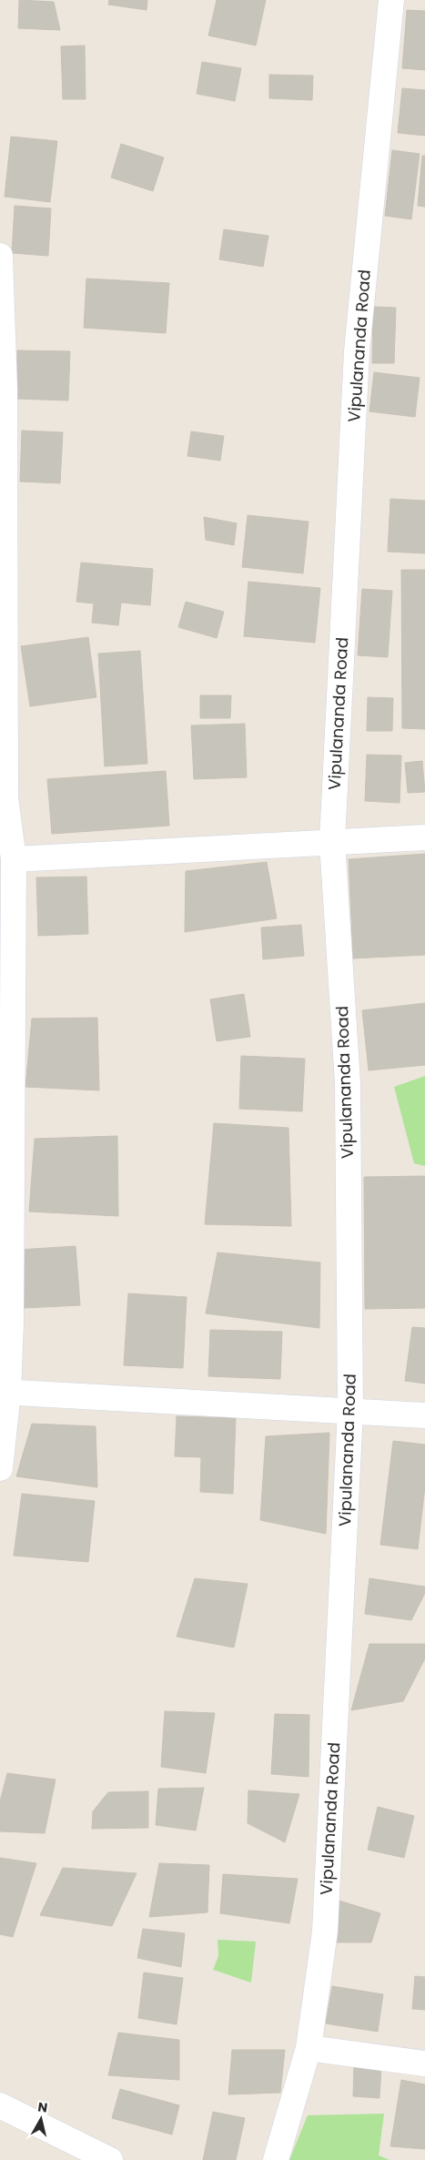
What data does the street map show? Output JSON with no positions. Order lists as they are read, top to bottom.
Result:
{
  "streets": {
    "street": ["Vipulananda Road"]
  },
  "north": "top"
}
